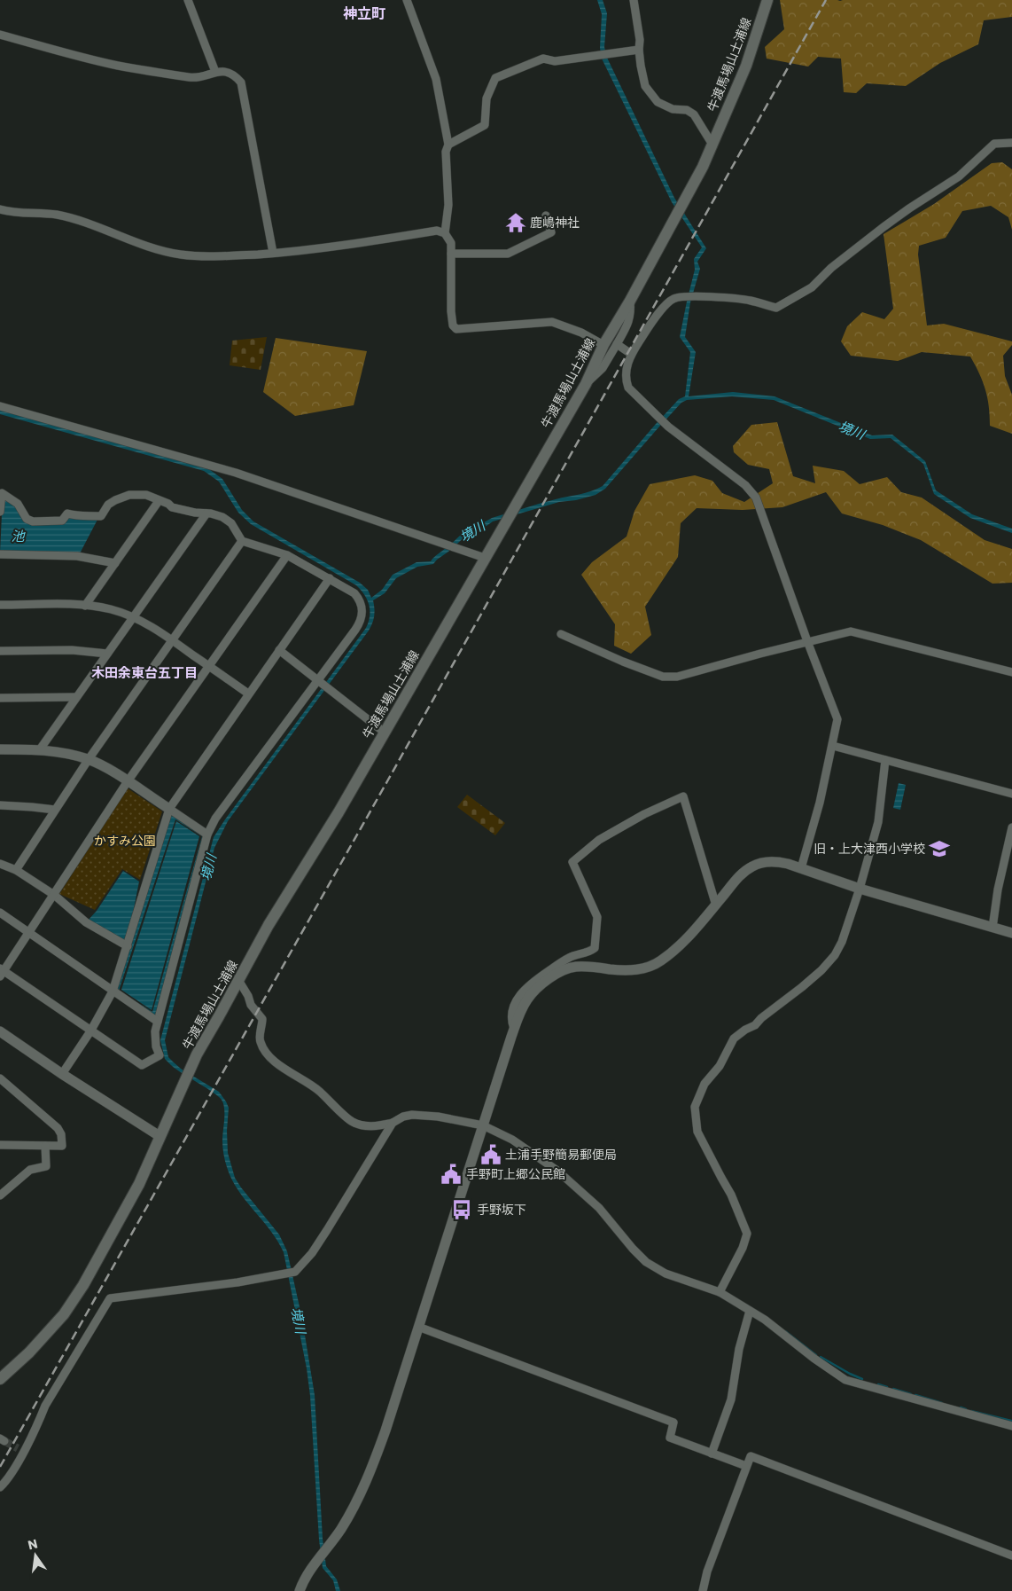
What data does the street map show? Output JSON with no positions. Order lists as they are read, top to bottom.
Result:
{
  "streets": {
    "main road": ["牛渡馬場山土浦線"]
  },
  "districts": ["神立町", "木田余東台五丁目"],
  "water": ["境川", "池"],
  "parks": ["かすみ公園"],
  "places": {
    "temple": ["鹿嶋神社"],
    "school or university": ["旧・上大津西小学校"],
    "public building": ["土浦手野簡易郵便局", "手野町上郷公民館"],
    "bus stop": ["手野坂下"]
  },
  "north": "top"
}
